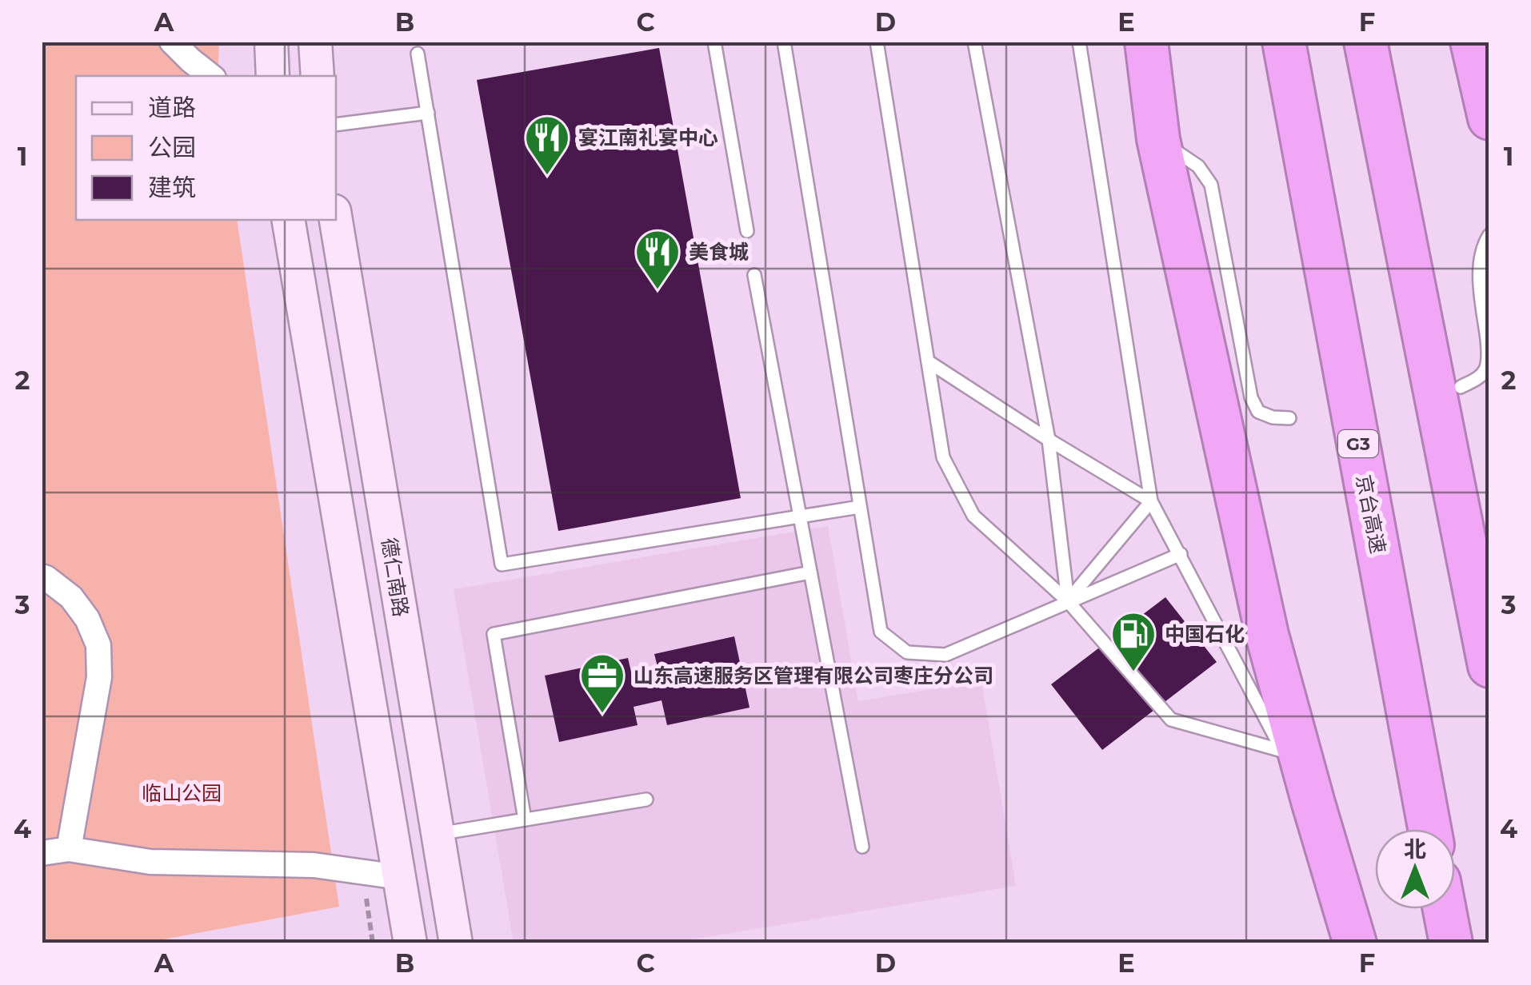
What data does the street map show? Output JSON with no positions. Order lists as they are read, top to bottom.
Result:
{
  "streets": {
    "highway": ["G3", "京台高速"],
    "main road": ["德仁南路"]
  },
  "parks": ["临山公园"],
  "places": {
    "restaurant": ["宴江南礼宴中心", "美食城"],
    "fuel station": ["中国石化"],
    "office": ["山东高速服务区管理有限公司枣庄分公司"]
  },
  "legend": ["道路", "公园", "建筑"],
  "north": "top",
  "grid": {
    "columns": [
      "A",
      "B",
      "C",
      "D",
      "E",
      "F"
    ],
    "rows": [
      "1",
      "2",
      "3",
      "4"
    ]
  }
}
